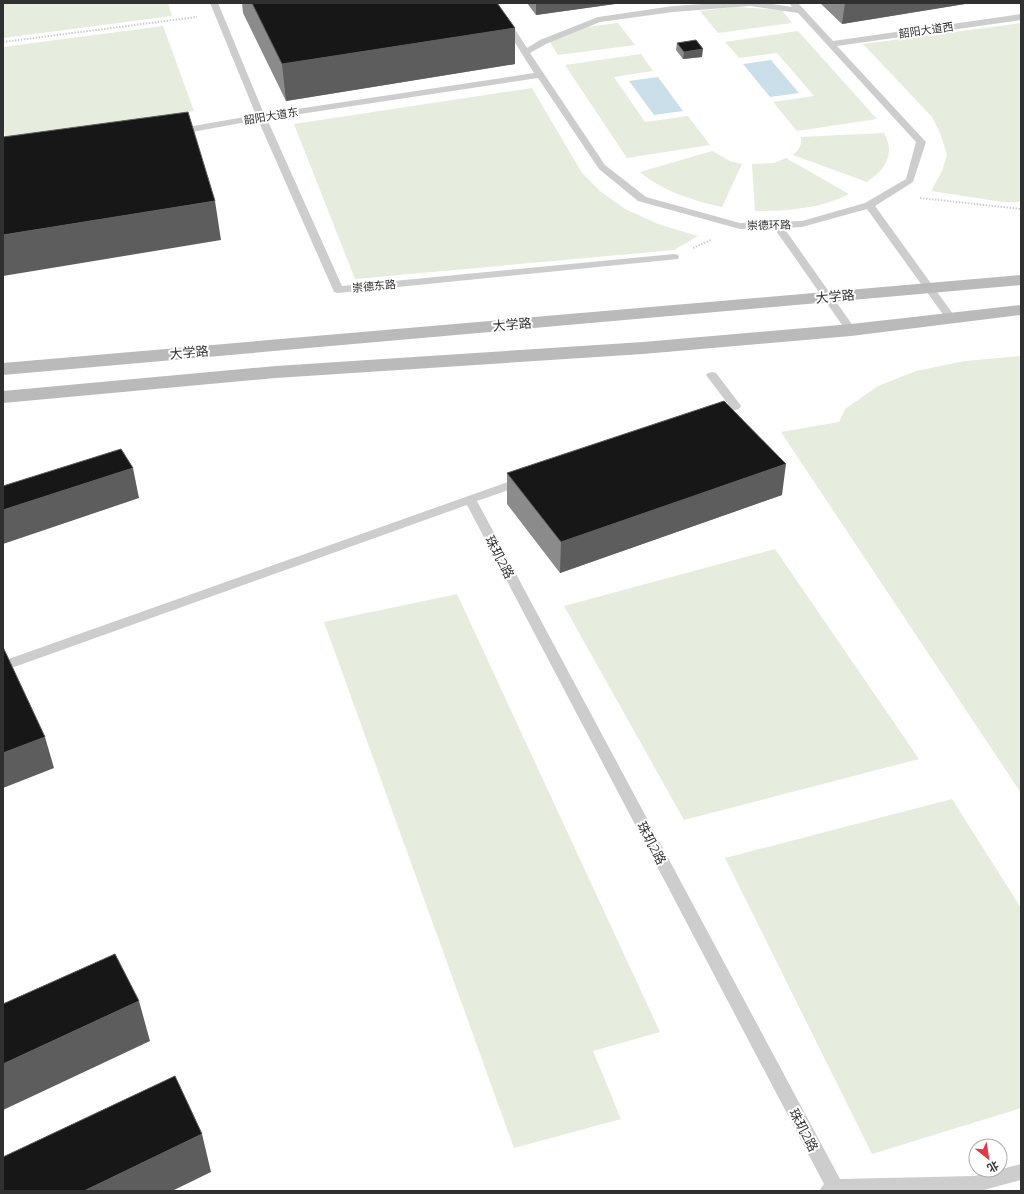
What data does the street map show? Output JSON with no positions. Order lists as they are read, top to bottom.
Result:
{
  "streets": {
    "main road": ["大学路"],
    "lane": [
      "韶阳大道西",
      "韶阳大道东",
      "崇德环路",
      "崇德东路",
      "珠玑2路"
    ]
  },
  "crossings": [
    ["韶阳大道西", "崇德环路"],
    ["韶阳大道东", "崇德环路"],
    ["韶阳大道东", "崇德东路"]
  ],
  "north": "bottom right"
}
